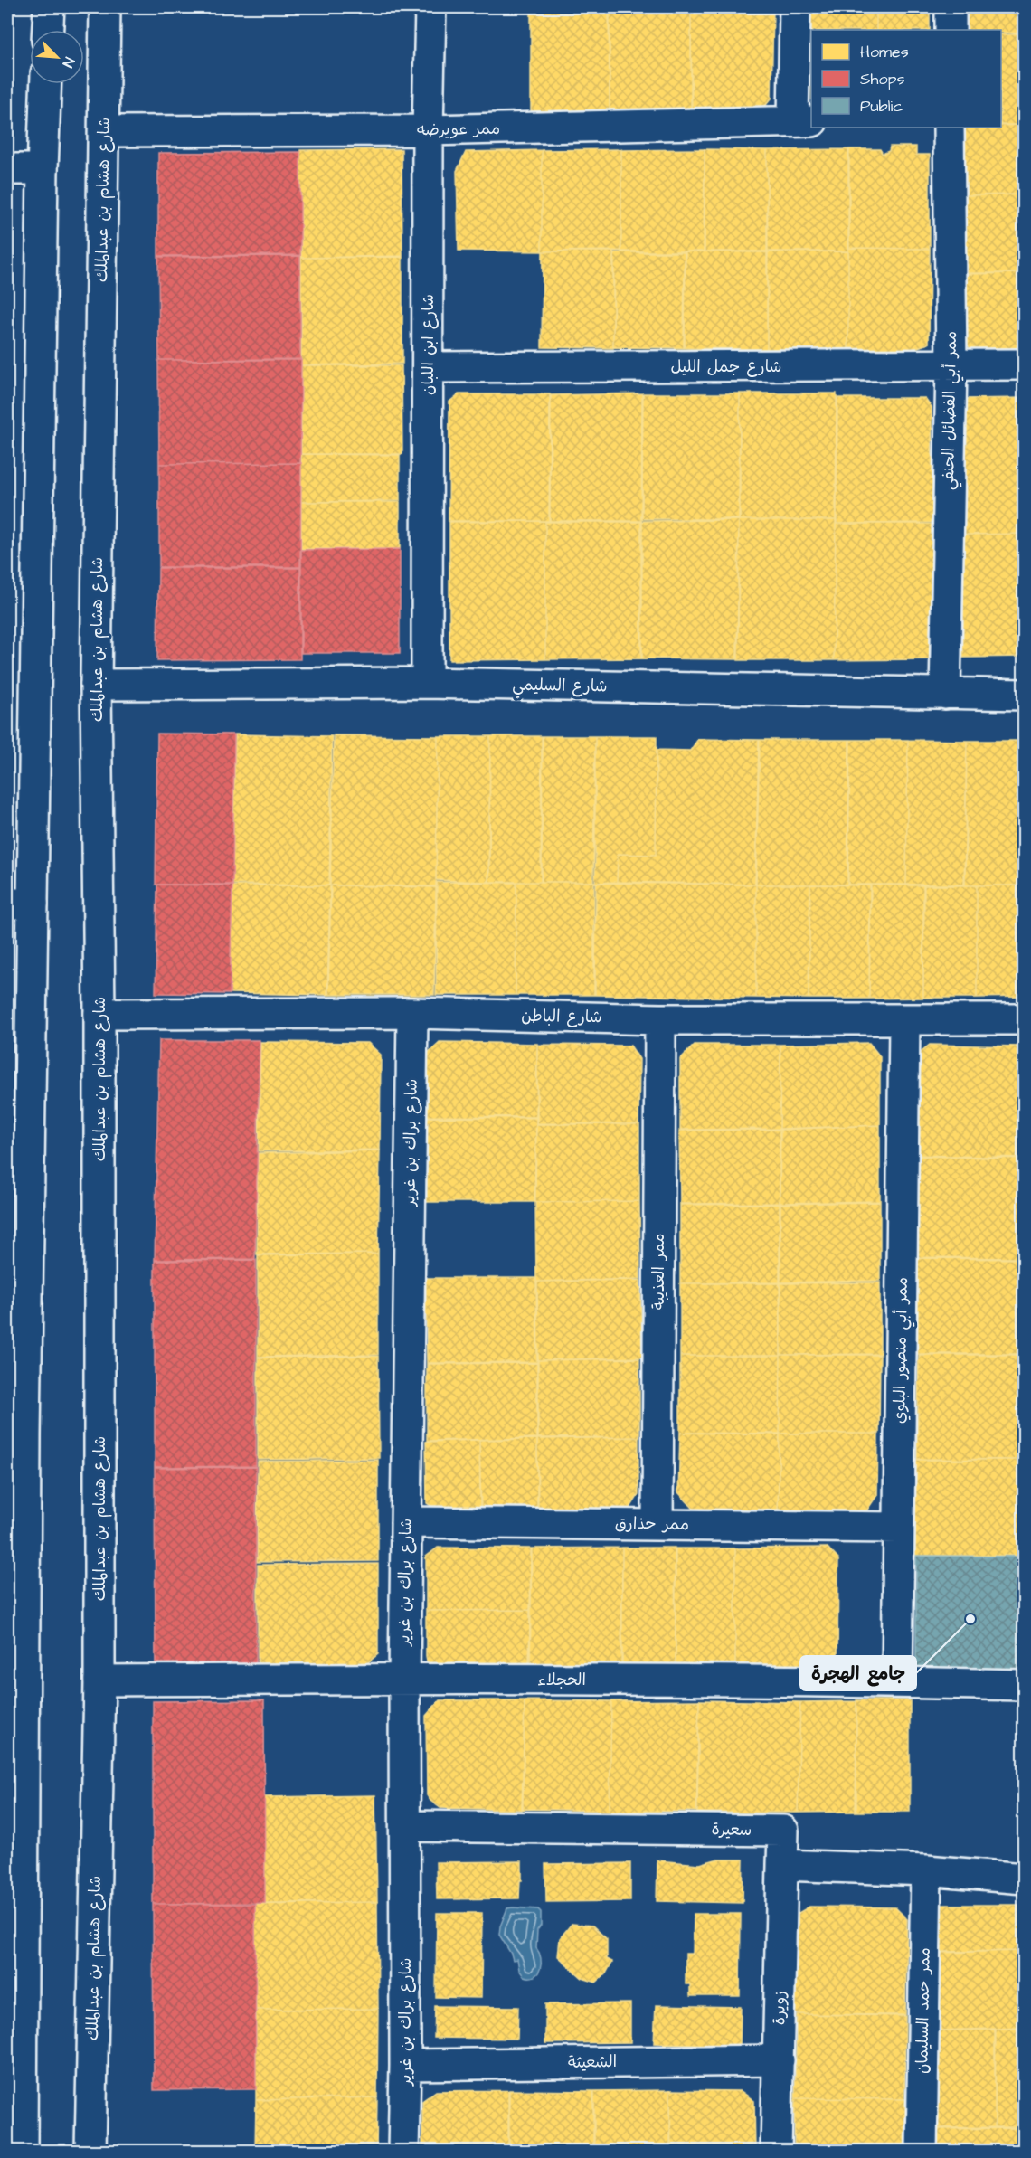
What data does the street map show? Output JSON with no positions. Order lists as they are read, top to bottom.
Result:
{
  "streets": {
    "street": [
      "ممر عويرضه",
      "شارع هشام بن عبدالملك",
      "شارع ابن اللبان",
      "شارع جمل الليل",
      "ممر أبي الفضائل الحنفي",
      "شارع السليمي",
      "شارع الباطن",
      "شارع براك بن غرير",
      "ممر العذيبة",
      "ممر أبي منصور البلوي",
      "ممر حذارق",
      "الحجلاء",
      "سعيرة",
      "زويرة",
      "ممر حمد السليمان",
      "الشعيثة"
    ]
  },
  "crossings": [
    ["ممر عويرضه", "شارع هشام بن عبدالملك"],
    ["ممر عويرضه", "شارع ابن اللبان"],
    ["شارع هشام بن عبدالملك", "شارع السليمي"],
    ["شارع هشام بن عبدالملك", "شارع الباطن"],
    ["شارع هشام بن عبدالملك", "الحجلاء"],
    ["شارع ابن اللبان", "شارع جمل الليل"],
    ["شارع ابن اللبان", "شارع السليمي"],
    ["شارع جمل الليل", "ممر أبي الفضائل الحنفي"],
    ["ممر أبي الفضائل الحنفي", "شارع السليمي"],
    ["شارع الباطن", "شارع براك بن غرير"],
    ["شارع الباطن", "ممر العذيبة"],
    ["شارع الباطن", "ممر أبي منصور البلوي"],
    ["شارع براك بن غرير", "ممر حذارق"],
    ["شارع براك بن غرير", "الحجلاء"],
    ["شارع براك بن غرير", "سعيرة"],
    ["شارع براك بن غرير", "الشعيثة"],
    ["ممر العذيبة", "ممر حذارق"],
    ["ممر أبي منصور البلوي", "ممر حذارق"],
    ["ممر أبي منصور البلوي", "الحجلاء"],
    ["سعيرة", "زويرة"],
    ["زويرة", "الشعيثة"]
  ],
  "places": ["جامع الهجرة"],
  "legend": ["Homes", "Shops", "Public"],
  "north": "bottom right"
}
